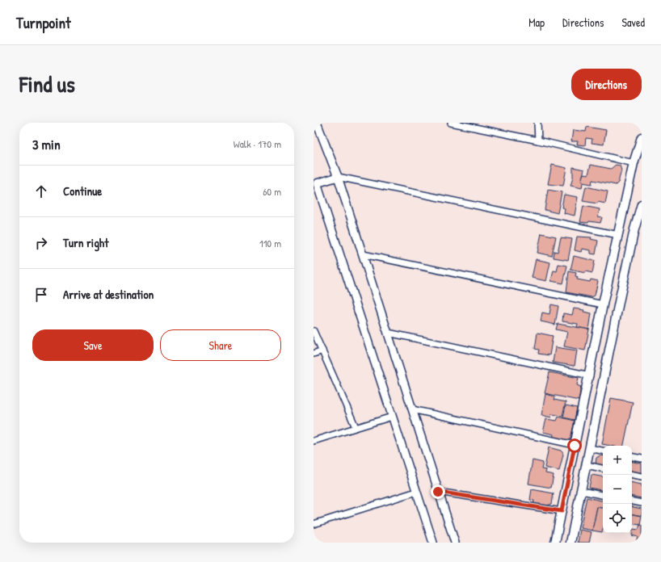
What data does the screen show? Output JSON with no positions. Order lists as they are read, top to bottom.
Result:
{
  "page": {
    "header": "Turnpoint",
    "nav": ["Map", "Directions", "Saved"],
    "title": "Find us",
    "buttons": [
      "Directions",
      ["Save", "Share"]
    ],
    "heading": ["3 min", "Walk · 170 m"],
    "list": [
      ["Continue", "60 m"],
      ["Turn right", "110 m"],
      "Arrive at destination"
    ],
    "map_buttons": ["+", "−"]
  }
}
